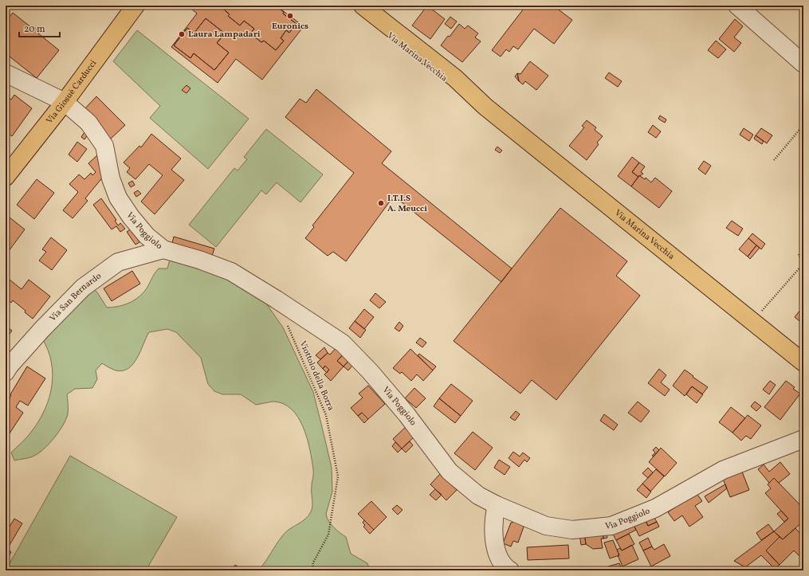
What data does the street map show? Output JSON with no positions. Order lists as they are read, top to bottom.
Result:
{
  "streets": {
    "main road": ["Via Marina Vecchia", "Via Giosuè Carducci"],
    "street": ["Via Poggiolo", "Via San Bernardo"],
    "path": ["Viottolo della Borra"]
  },
  "crossings": [
    ["Via Giosuè Carducci", "Via Poggiolo"],
    ["Via Poggiolo", "Via San Bernardo"]
  ],
  "places": ["Euronics", "Laura Lampadari", "I.T.I.S A. Meucci"],
  "scale_bar": "20 m"
}
